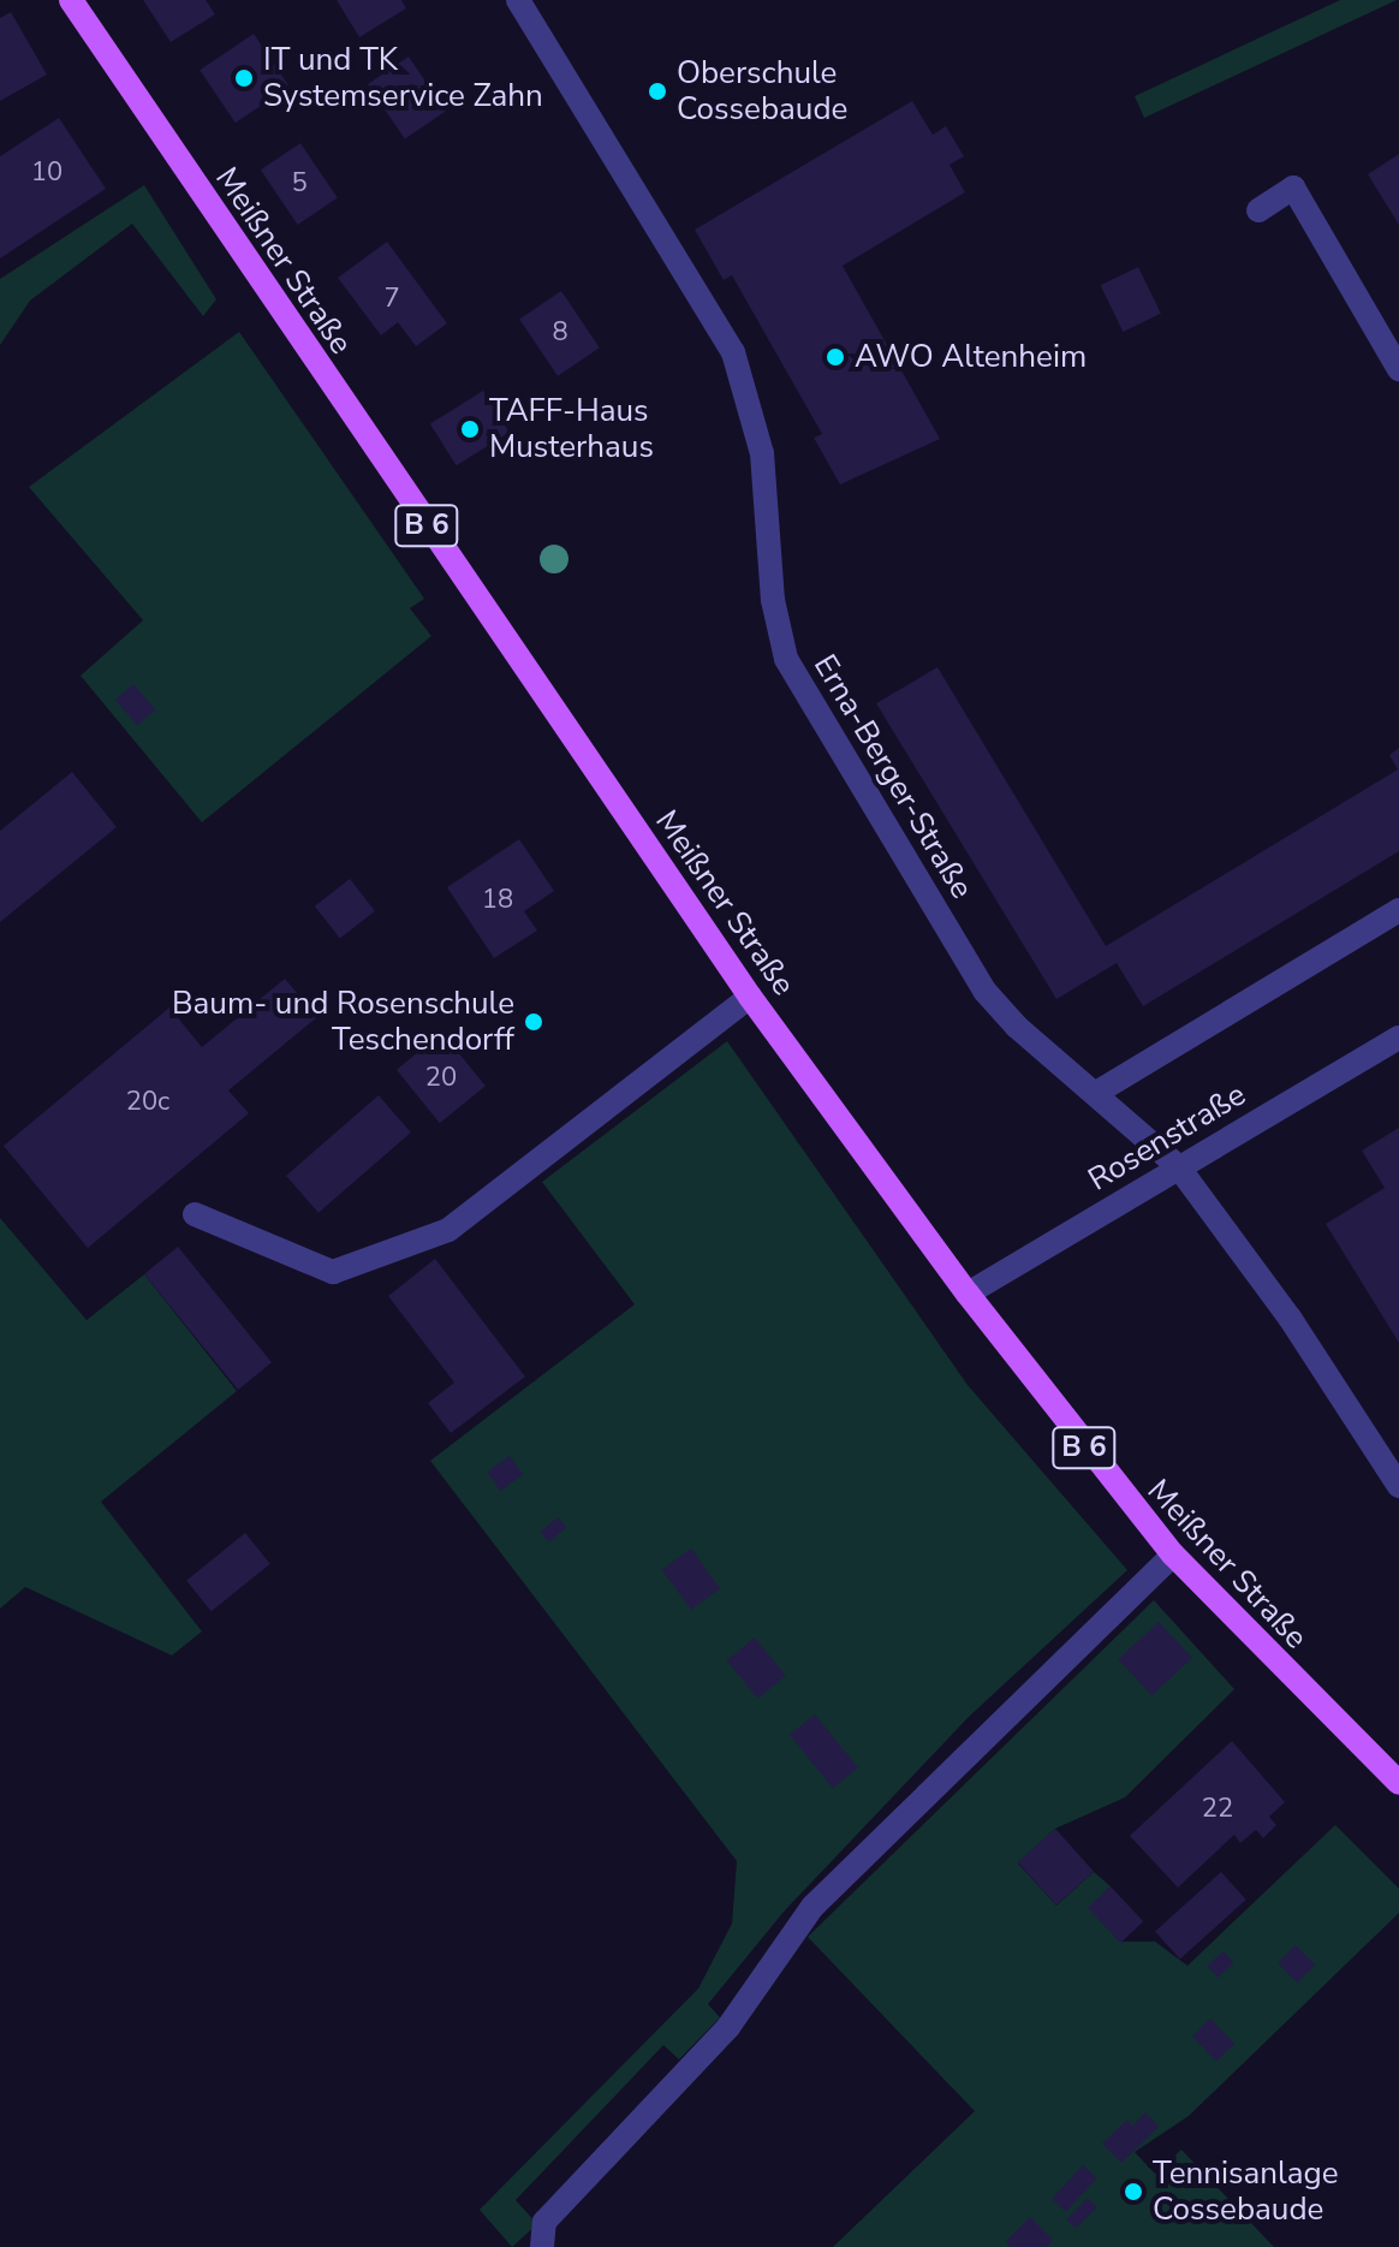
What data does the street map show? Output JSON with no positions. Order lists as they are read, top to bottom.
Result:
{
  "streets": {
    "main road": ["Meißner Straße", "B 6"],
    "street": ["Erna-Berger-Straße", "Rosenstraße"]
  },
  "crossings": [
    ["Meißner Straße", "Rosenstraße"],
    ["Erna-Berger-Straße", "Rosenstraße"]
  ],
  "places": [
    "IT und TK Systemservice Zahn",
    "Oberschule Cossebaude",
    "AWO Altenheim",
    "TAFF-Haus Musterhaus",
    "Baum- und Rosenschule Teschendorff",
    "Tennisanlage Cossebaude"
  ],
  "house_numbers": [
    "10",
    "5",
    "7",
    "8",
    "18",
    "20",
    "20c",
    "22"
  ]
}
